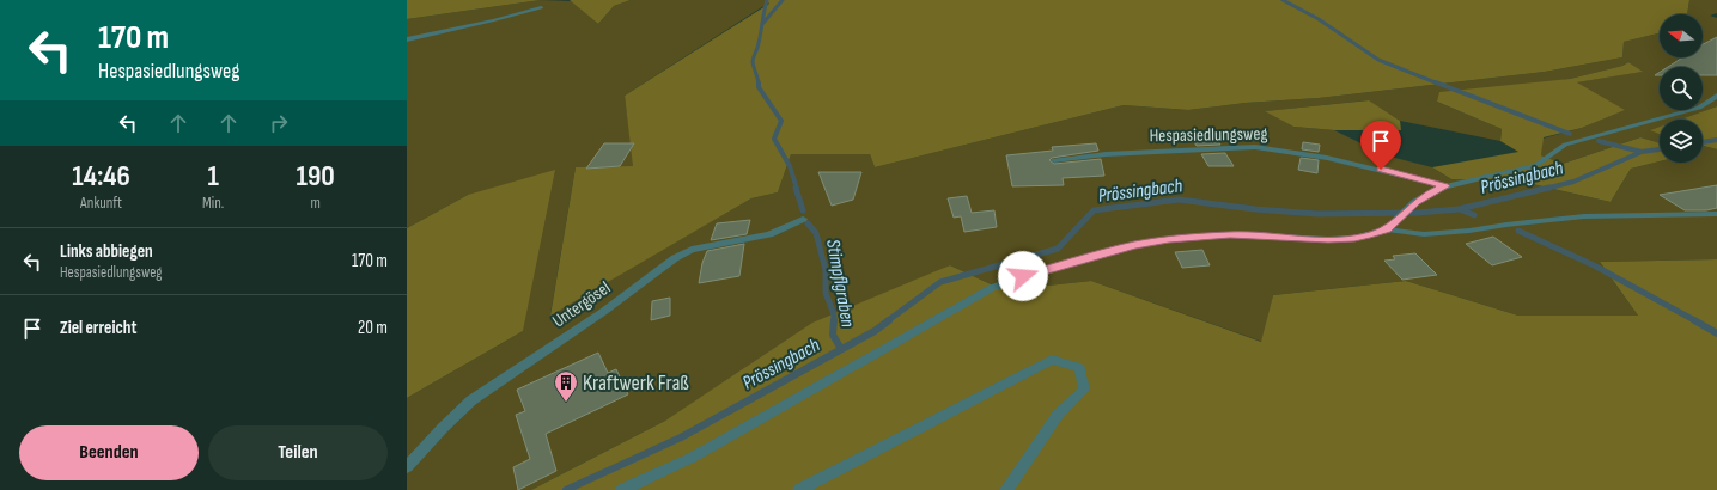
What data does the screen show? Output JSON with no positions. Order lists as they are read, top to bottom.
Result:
{
  "streets": {
    "street": ["Hespasiedlungsweg", "Untergösel"]
  },
  "water": ["Prössingbach", "Stimpflgraben"],
  "places": {
    "building": ["Kraftwerk Fraß"]
  },
  "north": "left",
  "page": {
    "turn": ["170 m", "Hespasiedlungsweg"],
    "eta": [
      "14:46",
      "Ankunft",
      "1",
      "Min.",
      "190",
      "m"
    ],
    "list": [
      {
        "name": "Links abbiegen",
        "note": "Hespasiedlungsweg",
        "value": "170 m"
      },
      {
        "name": "Ziel erreicht",
        "value": "20 m"
      }
    ],
    "buttons": ["Beenden", "Teilen"]
  }
}
